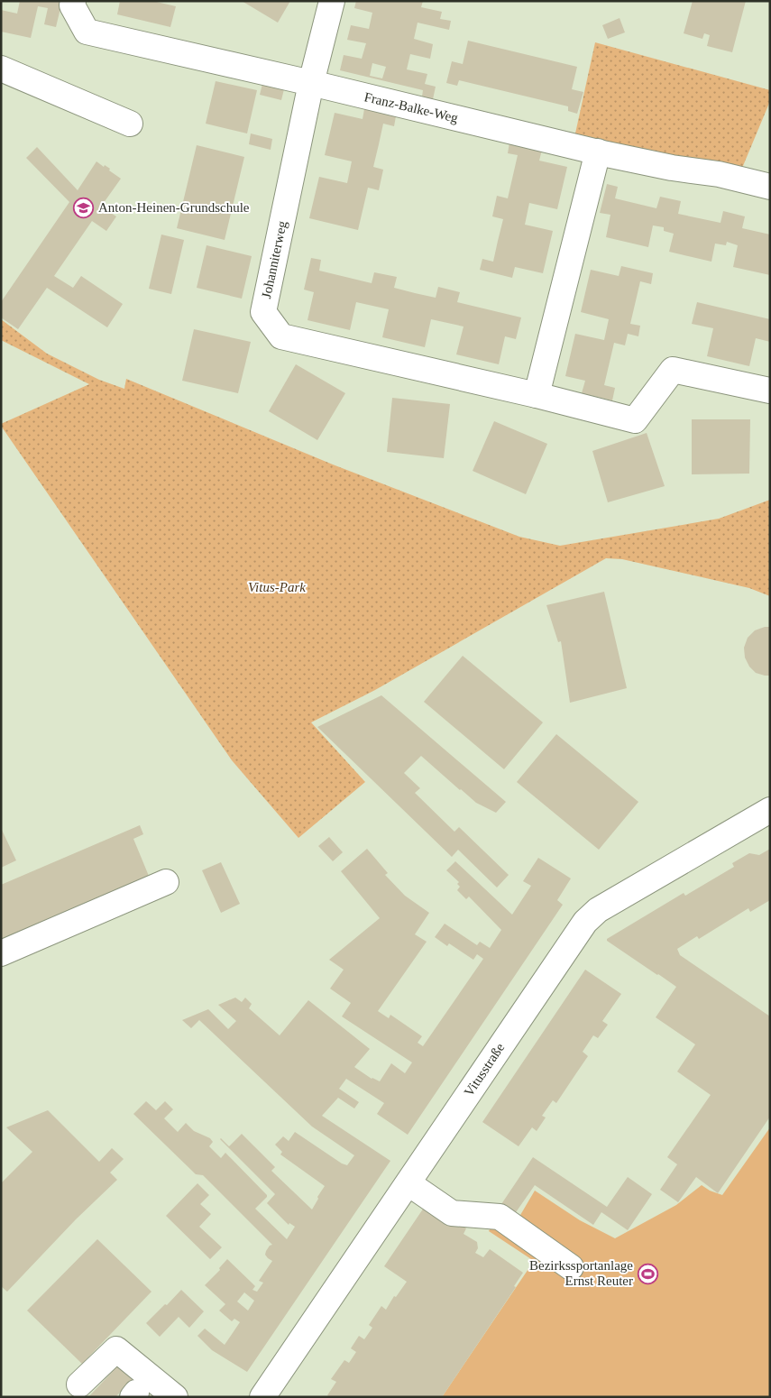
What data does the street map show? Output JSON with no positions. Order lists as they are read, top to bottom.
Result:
{
  "streets": {
    "street": ["Franz-Balke-Weg", "Johanniterweg", "Vitusstraße"]
  },
  "crossings": [
    ["Franz-Balke-Weg", "Johanniterweg"]
  ],
  "parks": ["Vitus-Park"],
  "places": {
    "school or university": ["Anton-Heinen-Grundschule"],
    "sports": ["Bezirkssportanlage Ernst Reuter"]
  }
}
